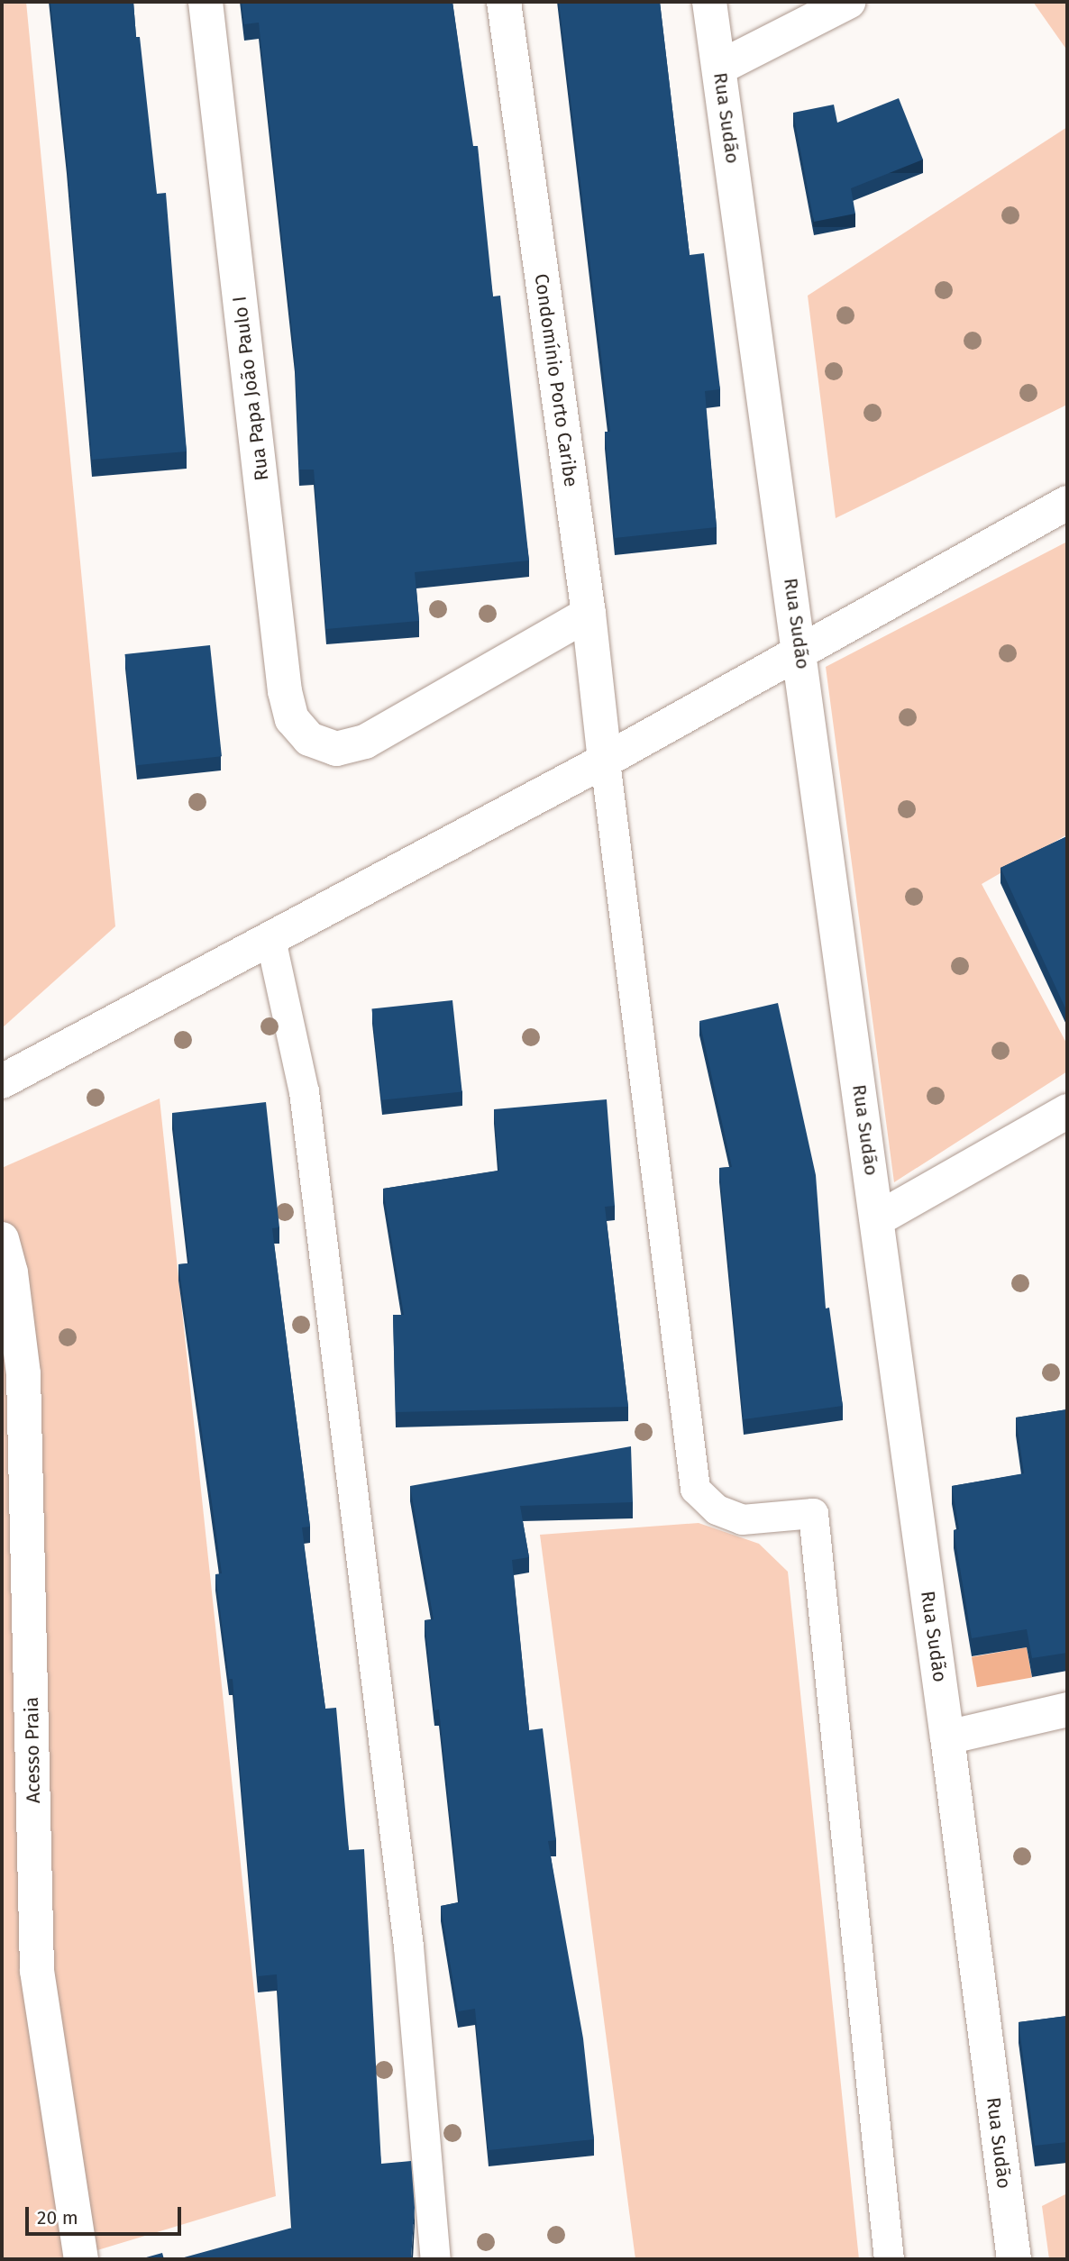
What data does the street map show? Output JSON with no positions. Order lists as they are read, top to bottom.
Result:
{
  "streets": {
    "street": [
      "Rua Sudão",
      "Condomínio Porto Caribe",
      "Rua Papa João Paulo I",
      "Acesso Praia"
    ]
  },
  "crossings": [
    ["Condomínio Porto Caribe", "Rua Papa João Paulo I"]
  ],
  "scale_bar": "20 m"
}
